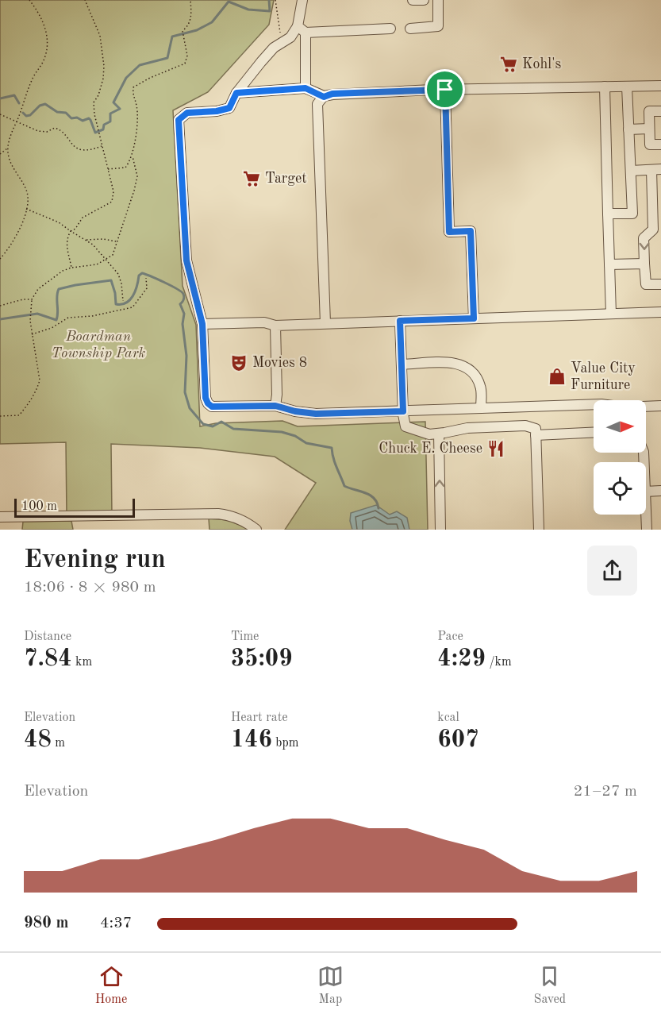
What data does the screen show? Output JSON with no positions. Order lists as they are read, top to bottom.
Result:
{
  "parks": ["Boardman Township Park"],
  "places": {
    "supermarket": ["Kohl's", "Target"],
    "theatre": ["Movies 8"],
    "shop": ["Value City Furniture"],
    "restaurant": ["Chuck E. Cheese"]
  },
  "scale_bar": "100 m",
  "north": "right",
  "page": {
    "scale": "100 m",
    "heading": ["Evening run", "18:06 · 8 × 980 m"],
    "stats": [
      ["Distance", "7.84 km"],
      ["Time", "35:09"],
      ["Pace", "4:29 /km"],
      ["Elevation", "48 m"],
      ["Heart rate", "146 bpm"],
      ["kcal", "607"]
    ],
    "chart": ["Elevation", "21–27 m"],
    "list": [
      {
        "name": "980 m",
        "note": "4:37"
      }
    ],
    "tabs": ["Home", "Map", "Saved"]
  }
}
